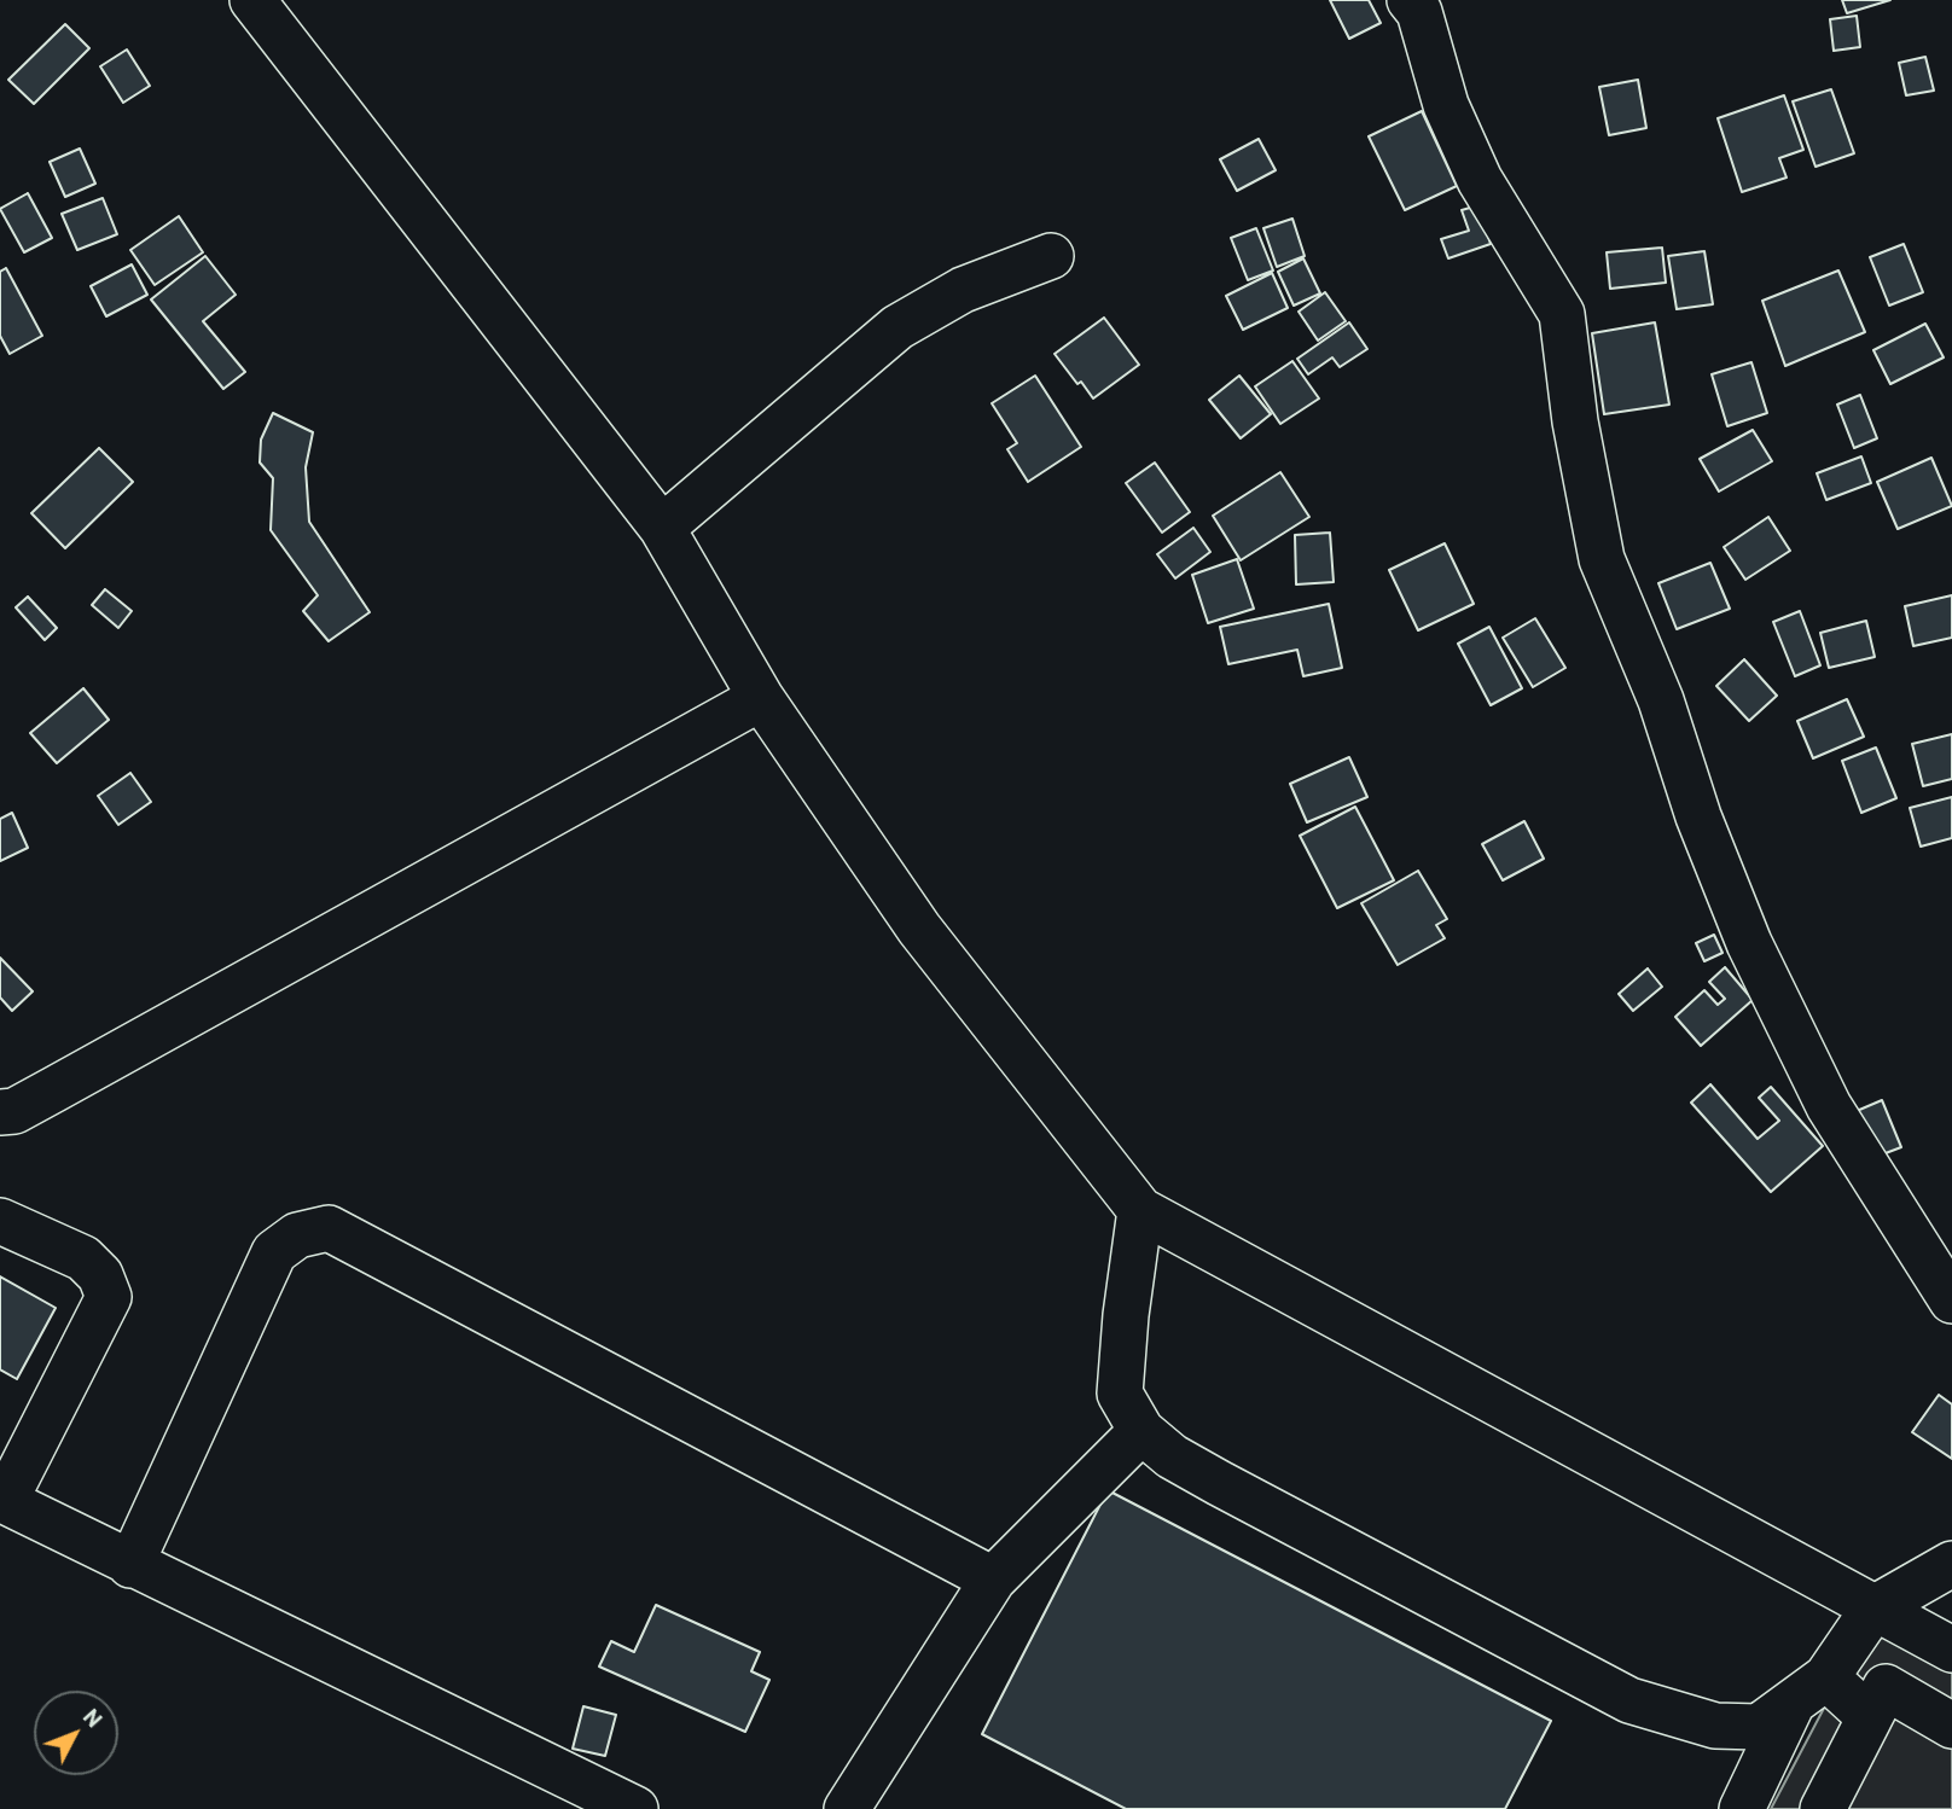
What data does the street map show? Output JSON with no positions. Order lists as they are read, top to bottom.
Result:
{
  "north": "top right"
}
